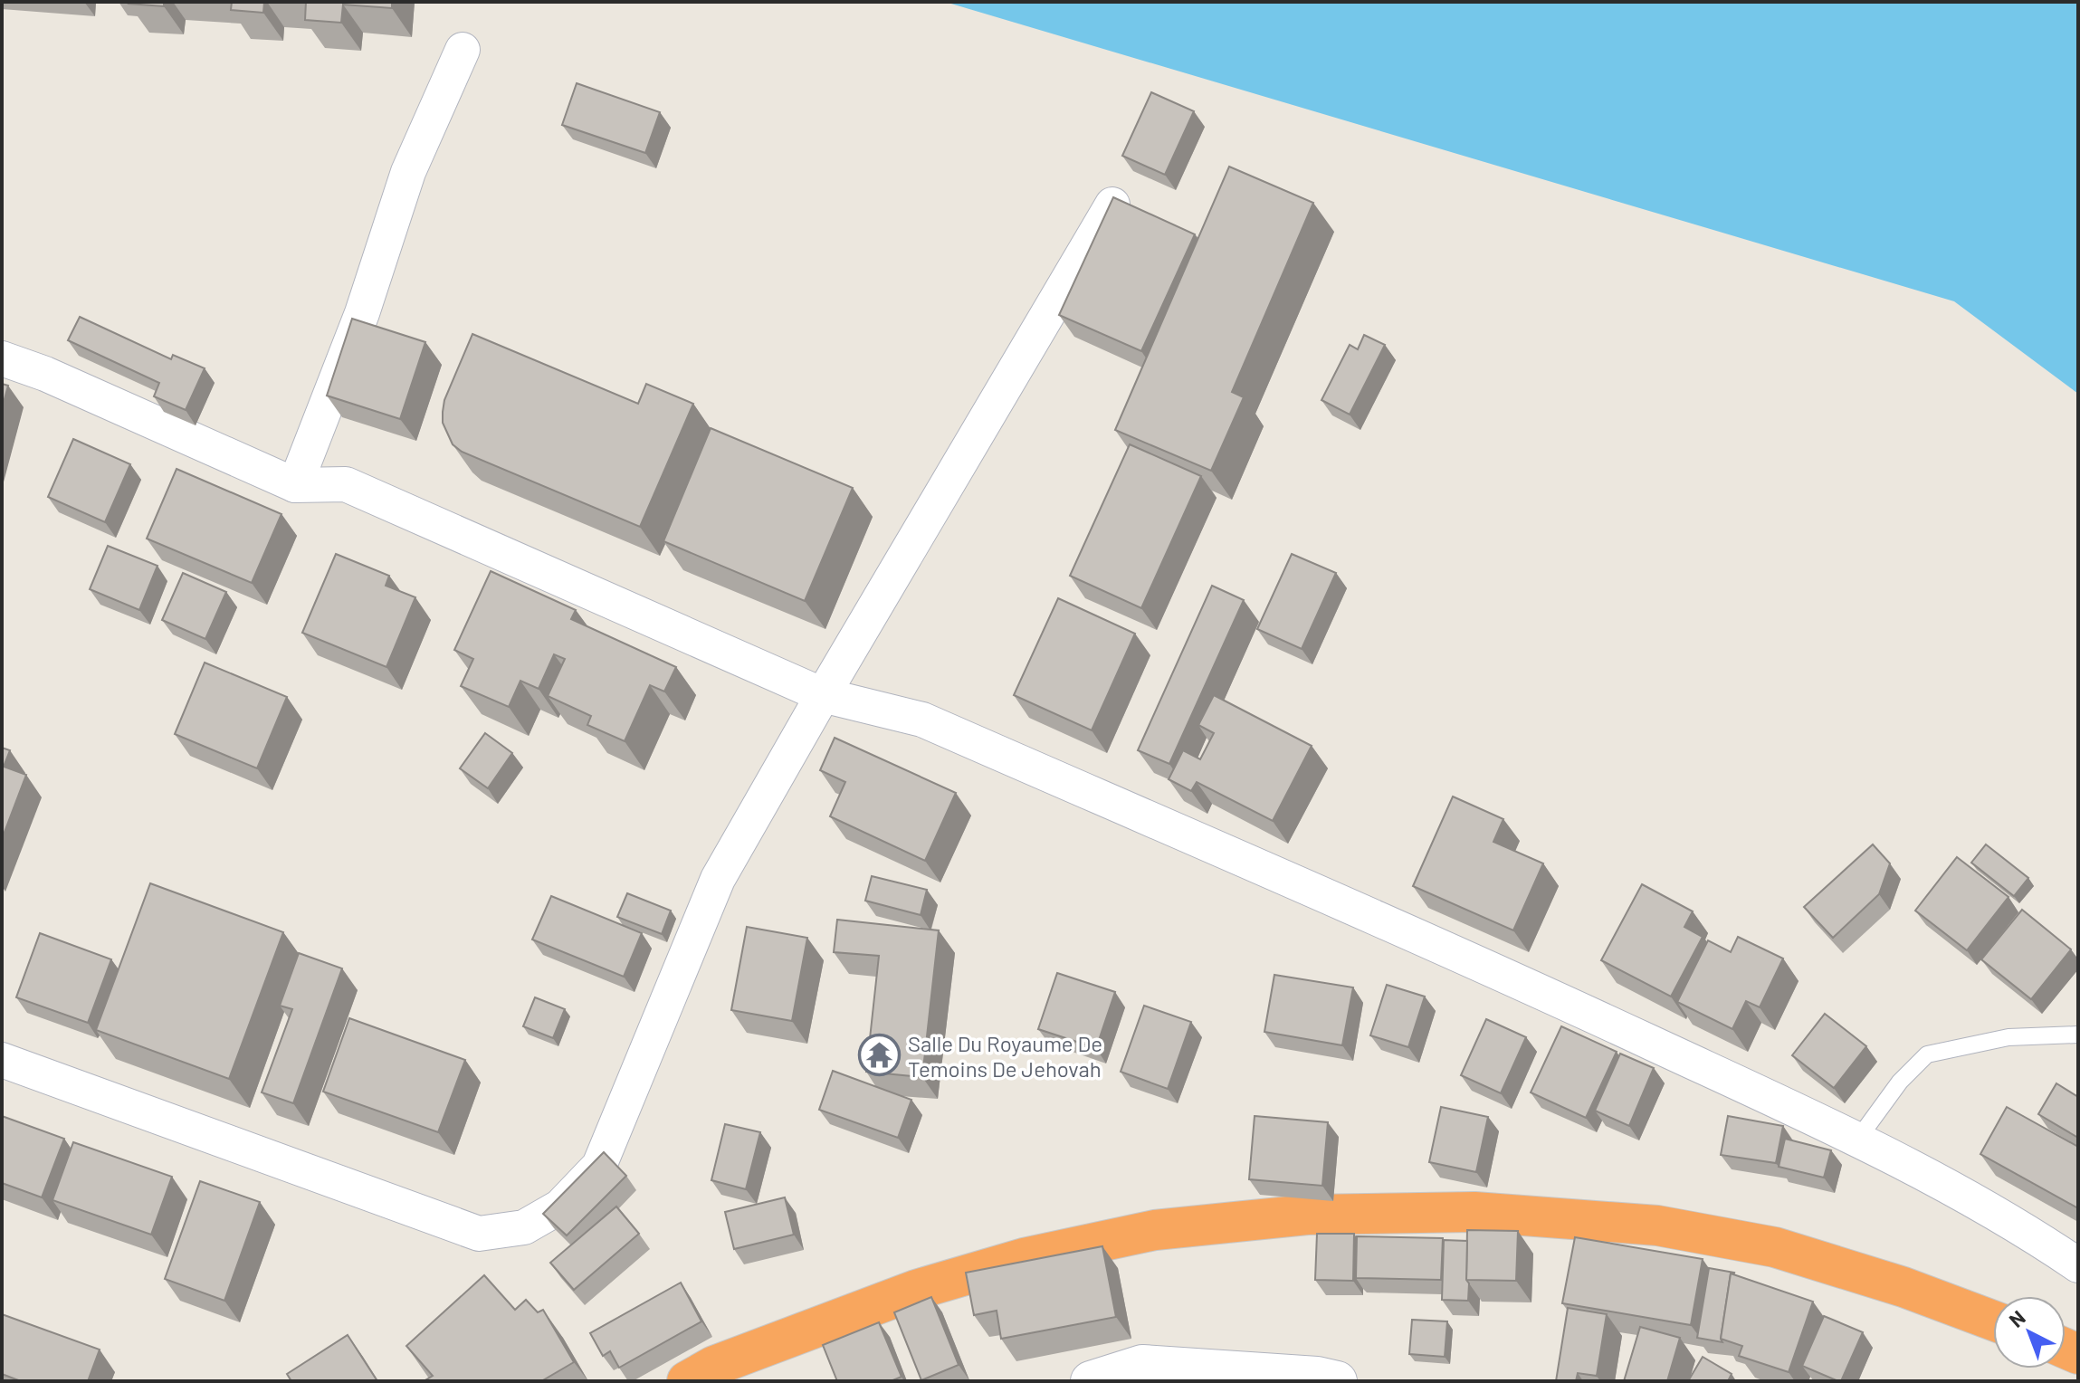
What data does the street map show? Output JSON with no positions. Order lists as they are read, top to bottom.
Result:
{
  "places": {
    "temple": ["Salle Du Royaume De Temoins De Jehovah"]
  },
  "north": "top left"
}
